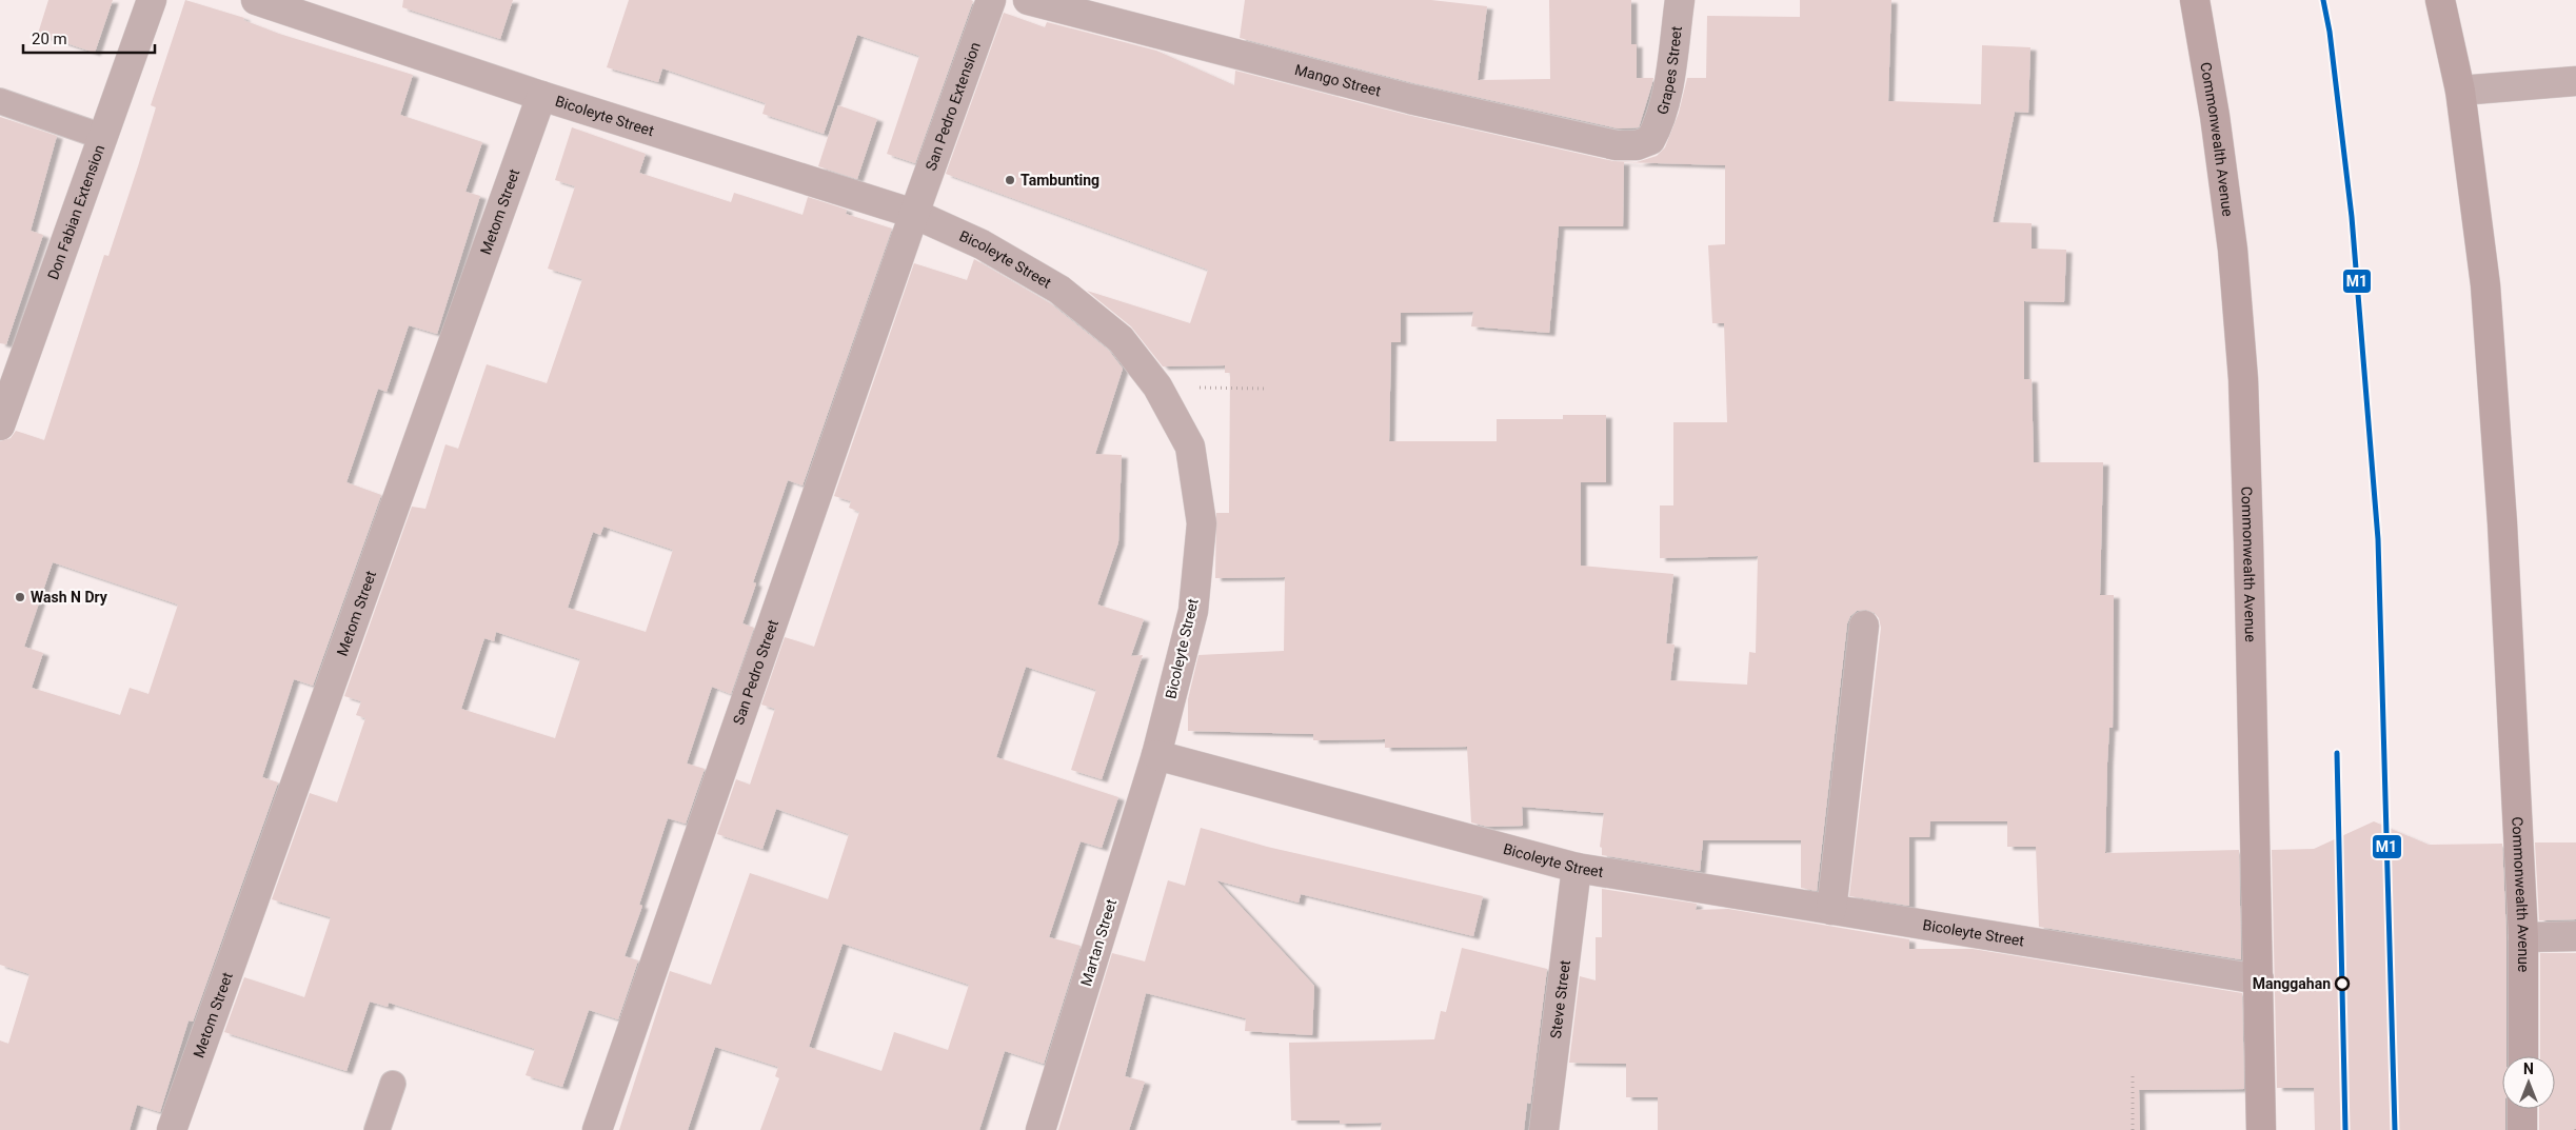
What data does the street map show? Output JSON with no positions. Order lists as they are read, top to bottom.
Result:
{
  "streets": {
    "main road": ["Commonwealth Avenue"],
    "street": [
      "Grapes Street",
      "Mango Street",
      "San Pedro Extension",
      "Bicoleyte Street",
      "Metom Street",
      "Don Fabian Extension",
      "San Pedro Street",
      "Martan Street",
      "Steve Street"
    ]
  },
  "crossings": [
    ["Grapes Street", "Mango Street"],
    ["San Pedro Extension", "Bicoleyte Street"],
    ["San Pedro Extension", "San Pedro Street"],
    ["Bicoleyte Street", "Commonwealth Avenue"],
    ["Bicoleyte Street", "Metom Street"],
    ["Bicoleyte Street", "San Pedro Street"],
    ["Bicoleyte Street", "Martan Street"],
    ["Bicoleyte Street", "Steve Street"]
  ],
  "places": ["Tambunting", "Wash N Dry", "Manggahan"],
  "lines": ["transit line M1"],
  "scale_bar": "20 m",
  "north": "top"
}
